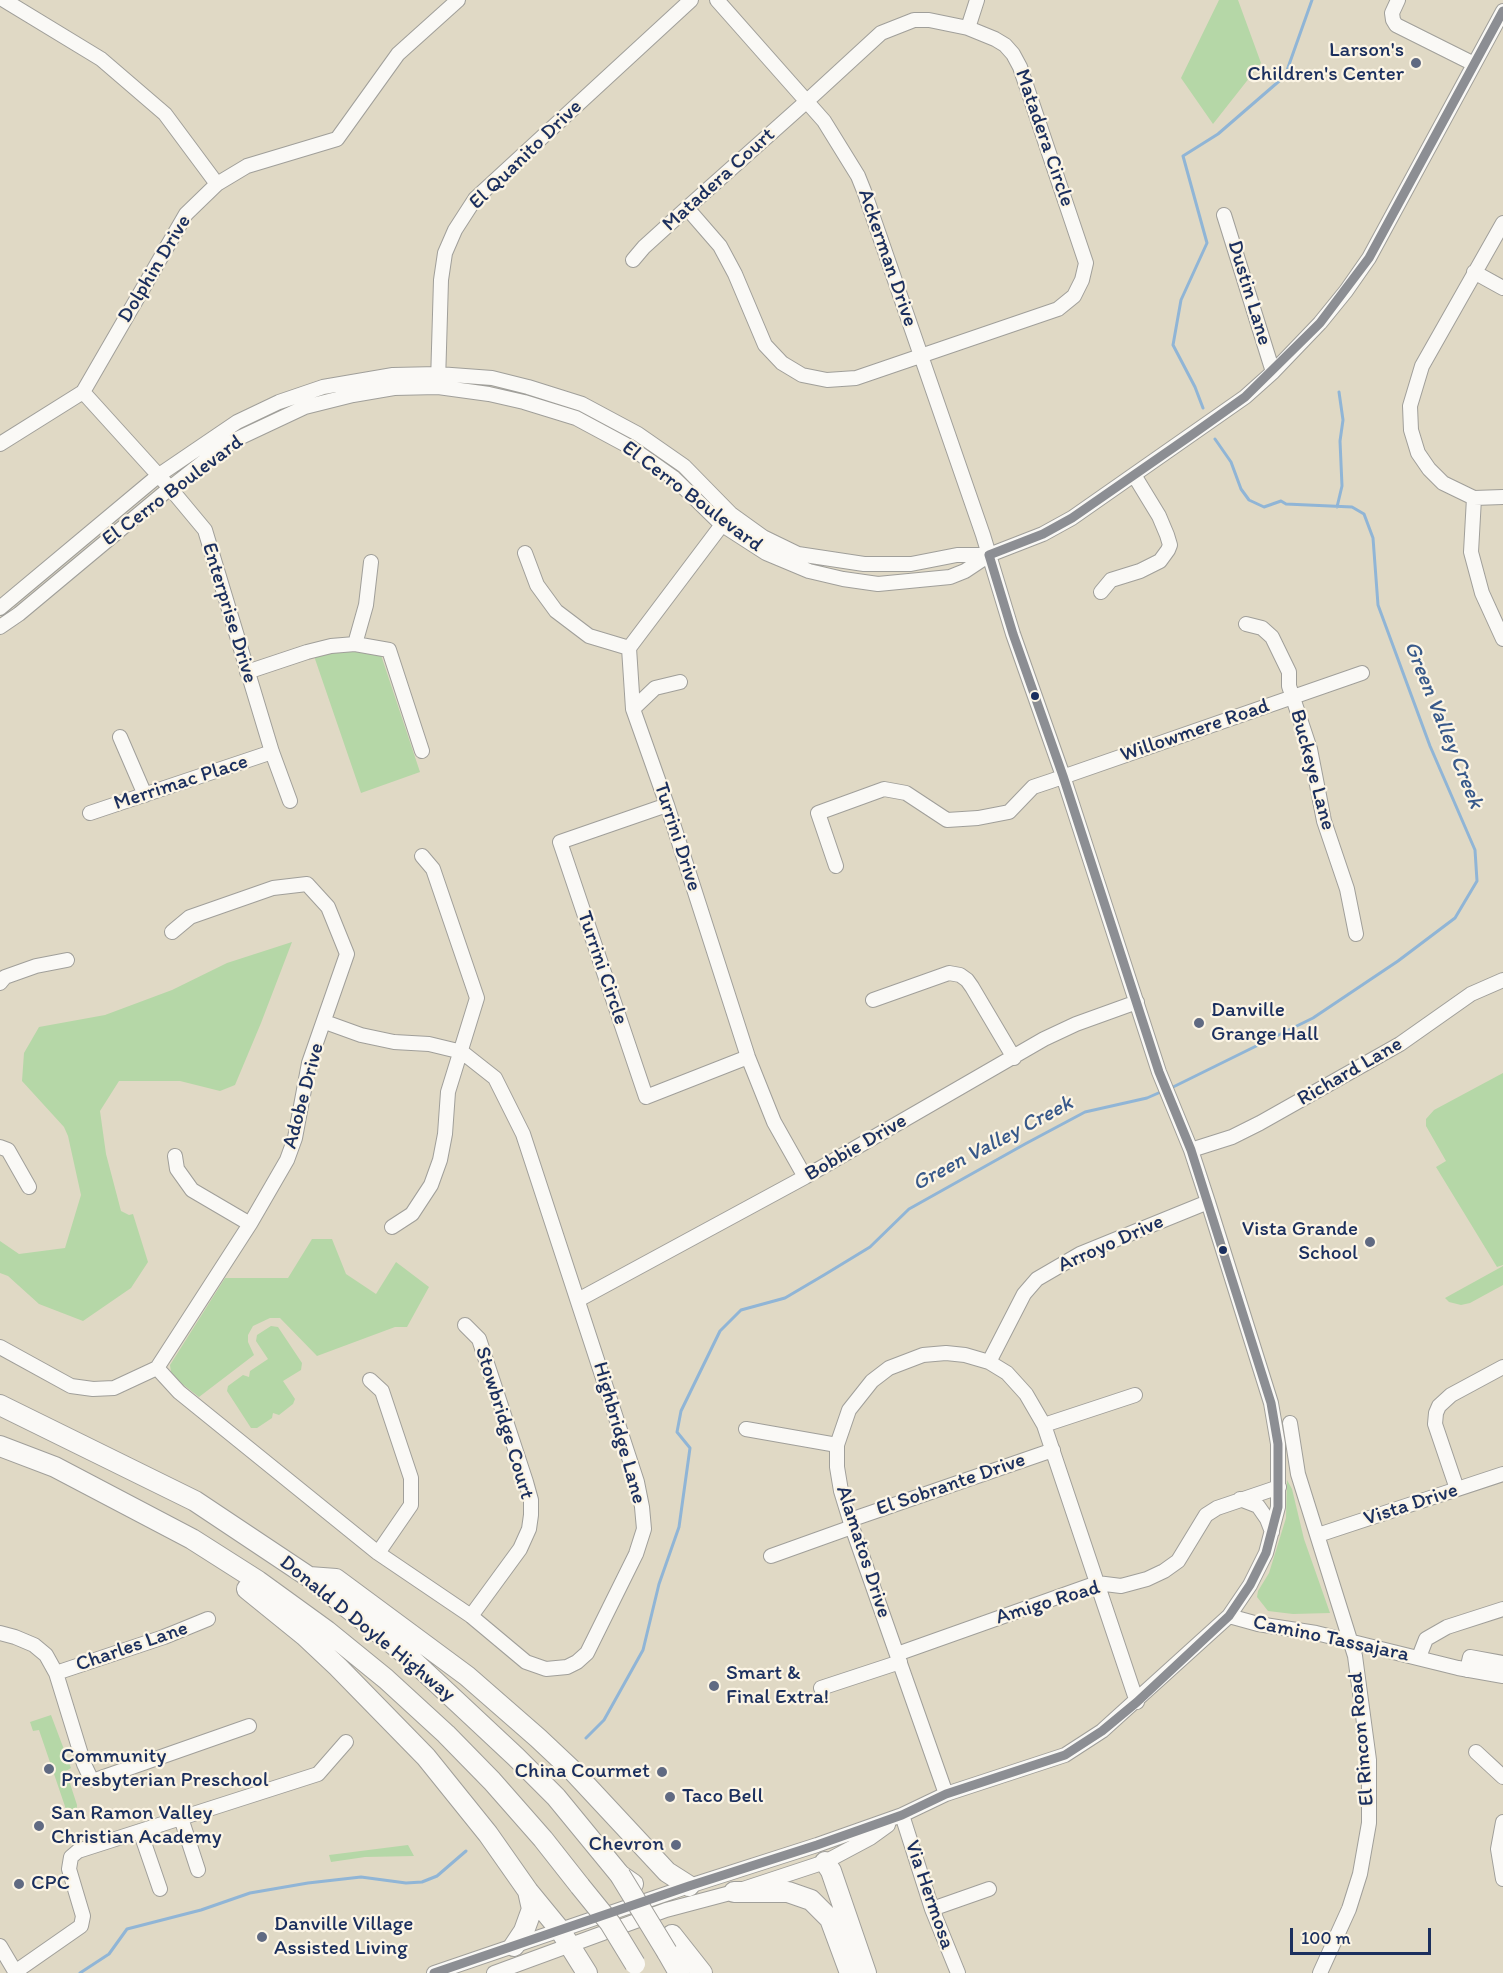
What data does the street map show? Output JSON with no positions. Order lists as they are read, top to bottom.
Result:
{
  "streets": {
    "highway": ["Donald D Doyle Highway"],
    "street": [
      "Matadera Circle",
      "El Quanito Drive",
      "Matadera Court",
      "Ackerman Drive",
      "Dolphin Drive",
      "Dustin Lane",
      "El Cerro Boulevard",
      "Enterprise Drive",
      "Willowmere Road",
      "Buckeye Lane",
      "Merrimac Place",
      "Turrini Drive",
      "Turrini Circle",
      "Richard Lane",
      "Adobe Drive",
      "Bobbie Drive",
      "Arroyo Drive",
      "Stowbridge Court",
      "Highbridge Lane",
      "El Sobrante Drive",
      "Vista Drive",
      "Alamatos Drive",
      "Amigo Road",
      "Camino Tassajara",
      "Charles Lane",
      "El Rincon Road",
      "Via Hermosa"
    ]
  },
  "crossings": [
    ["Matadera Circle", "Matadera Court"],
    ["Matadera Circle", "Ackerman Drive"],
    ["El Quanito Drive", "El Cerro Boulevard"],
    ["Matadera Court", "Ackerman Drive"],
    ["Ackerman Drive", "El Cerro Boulevard"],
    ["Ackerman Drive", "Willowmere Road"],
    ["Ackerman Drive", "Richard Lane"],
    ["Ackerman Drive", "Bobbie Drive"],
    ["Ackerman Drive", "Arroyo Drive"],
    ["Ackerman Drive", "Alamatos Drive"],
    ["Ackerman Drive", "Amigo Road"],
    ["Ackerman Drive", "Camino Tassajara"],
    ["Ackerman Drive", "Via Hermosa"],
    ["Dolphin Drive", "Enterprise Drive"],
    ["El Cerro Boulevard", "Enterprise Drive"],
    ["Enterprise Drive", "Merrimac Place"],
    ["Willowmere Road", "Buckeye Lane"],
    ["Turrini Drive", "Turrini Circle"],
    ["Turrini Drive", "Bobbie Drive"],
    ["Adobe Drive", "Highbridge Lane"],
    ["Bobbie Drive", "Highbridge Lane"],
    ["Arroyo Drive", "Alamatos Drive"],
    ["Stowbridge Court", "Highbridge Lane"],
    ["El Sobrante Drive", "Alamatos Drive"],
    ["Vista Drive", "El Rincon Road"],
    ["Alamatos Drive", "Amigo Road"],
    ["Camino Tassajara", "El Rincon Road"]
  ],
  "water": ["Green Valley Creek"],
  "places": [
    "Larson's Children's Center",
    "Danville Grange Hall",
    "Vista Grande School",
    "Smart & Final Extra!",
    "Community Presbyterian Preschool",
    "China Courmet",
    "Taco Bell",
    "San Ramon Valley Christian Academy",
    "Chevron",
    "CPC",
    "Danville Village Assisted Living"
  ],
  "scale_bar": "100 m"
}
